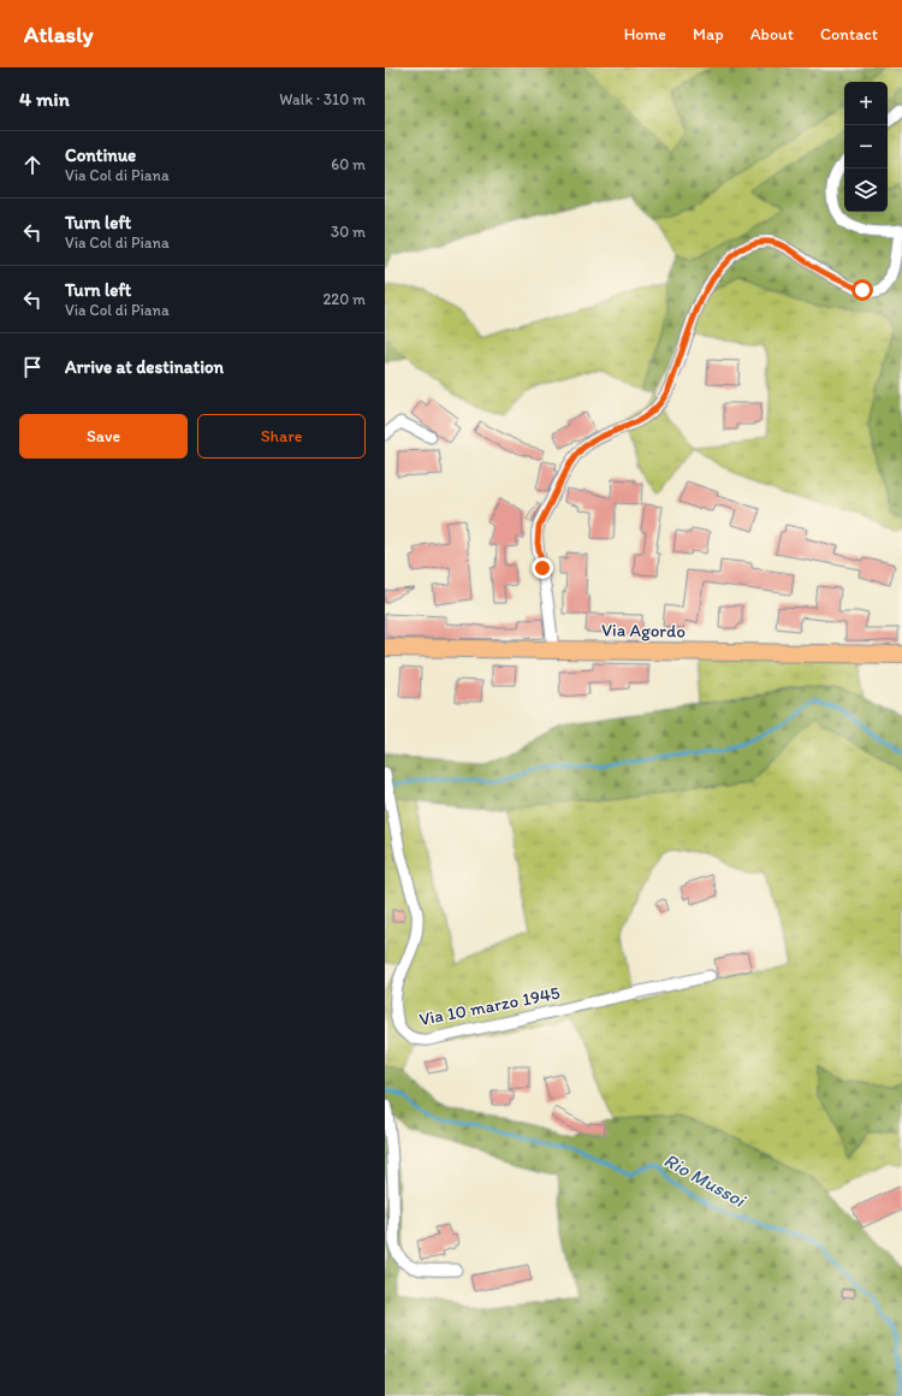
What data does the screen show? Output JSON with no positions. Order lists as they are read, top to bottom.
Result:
{
  "streets": {
    "main road": ["Via Agordo"],
    "street": ["Via 10 marzo 1945"]
  },
  "water": ["Rio Mussoi"],
  "page": {
    "header": "Atlasly",
    "nav": [
      "Home",
      "Map",
      "About",
      "Contact"
    ],
    "heading": ["4 min", "Walk · 310 m"],
    "map_buttons": ["+", "−"],
    "list": [
      ["Continue", "Via Col di Piana", "60 m"],
      ["Turn left", "Via Col di Piana", "30 m"],
      ["Turn left", "Via Col di Piana", "220 m"],
      "Arrive at destination"
    ],
    "buttons": ["Save", "Share"]
  }
}
